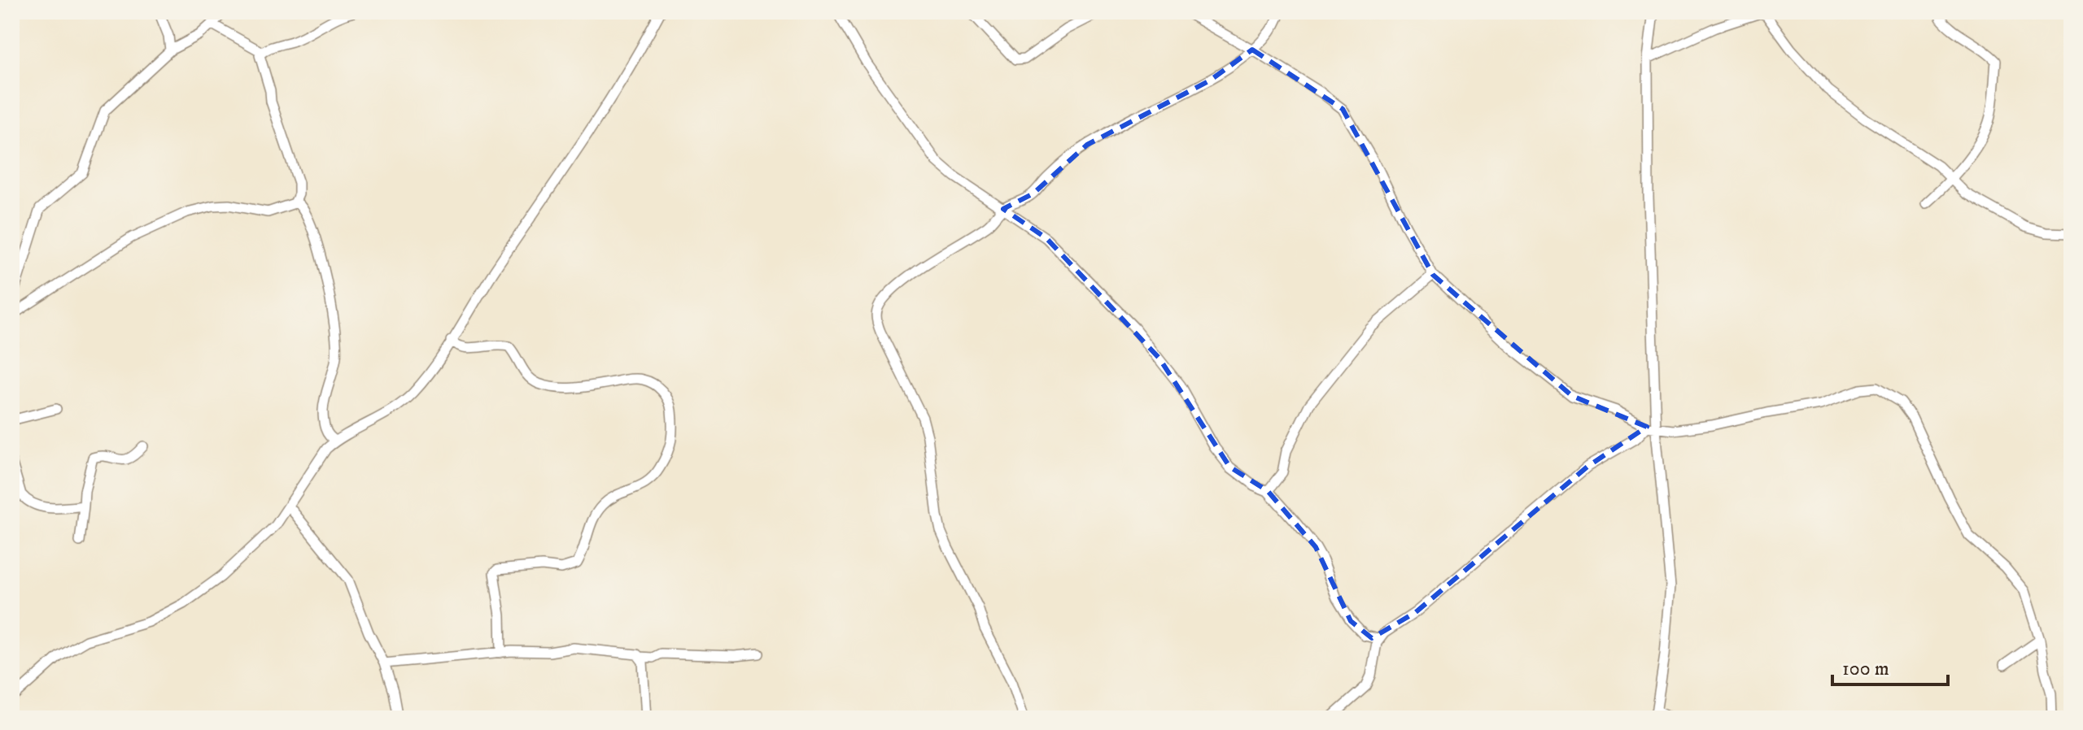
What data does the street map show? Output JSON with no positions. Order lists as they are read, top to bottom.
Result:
{
  "scale_bar": "100 m"
}
